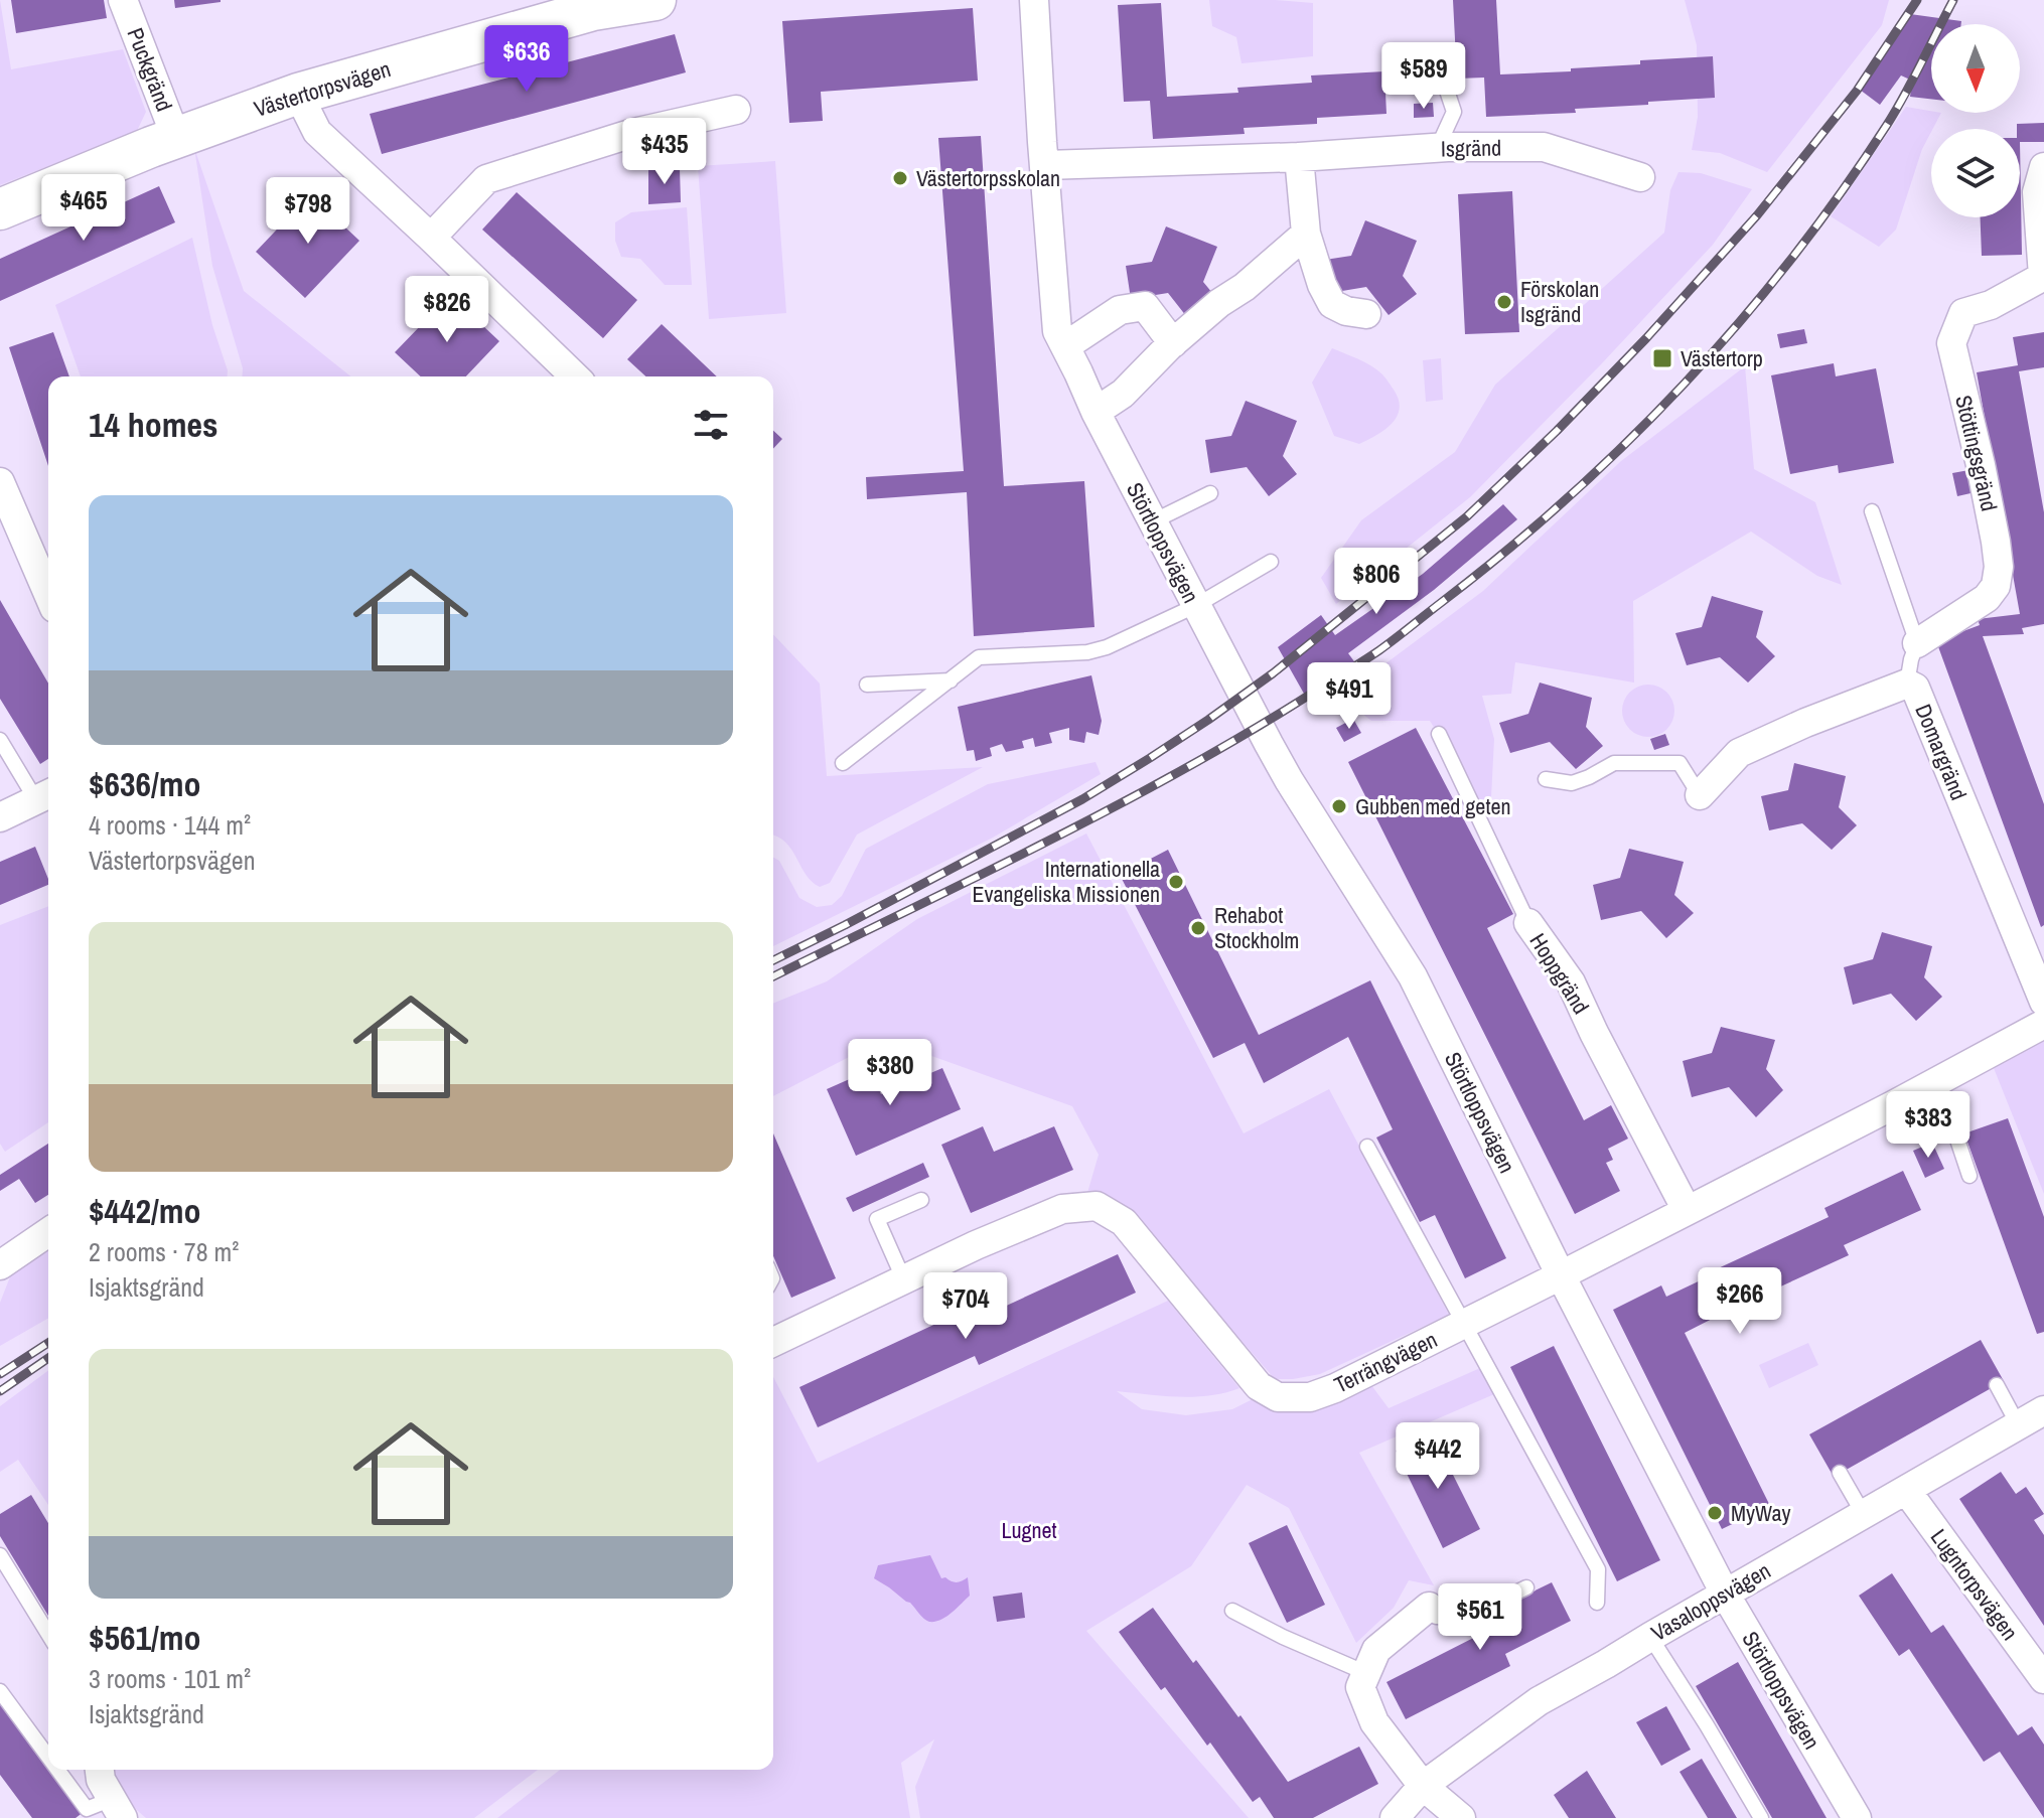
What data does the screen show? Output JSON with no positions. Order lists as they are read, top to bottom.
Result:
{
  "streets": {
    "street": [
      "Puckgränd",
      "Västertorpsvägen",
      "Isgränd",
      "Stöttingsgränd",
      "Störtloppsvägen",
      "Domargränd",
      "Hoppgränd",
      "Terrängvägen",
      "Lugntorpsvägen",
      "Vasaloppsvägen"
    ]
  },
  "crossings": [
    ["Puckgränd", "Västertorpsvägen"],
    ["Isgränd", "Störtloppsvägen"],
    ["Störtloppsvägen", "Terrängvägen"],
    ["Störtloppsvägen", "Vasaloppsvägen"],
    ["Hoppgränd", "Terrängvägen"],
    ["Lugntorpsvägen", "Vasaloppsvägen"]
  ],
  "parks": ["Lugnet"],
  "places": {
    "other": [
      "Västertorpsskolan",
      "Förskolan Isgränd",
      "Gubben med geten",
      "Internationella Evangeliska Missionen",
      "Rehabot Stockholm",
      "MyWay"
    ],
    "transit": ["Västertorp"]
  },
  "north": "bottom",
  "page": {
    "price": [
      "$636",
      "$589",
      "$435",
      "$465",
      "$798",
      "$826",
      "$806",
      "$491",
      "$380",
      "$383",
      "$266",
      "$704",
      "$442",
      "$561"
    ],
    "heading": "14 homes",
    "list": [
      {
        "name": "$636/mo",
        "note": "4 rooms · 144 m² · Västertorpsvägen"
      },
      {
        "name": "$442/mo",
        "note": "2 rooms · 78 m² · Isjaktsgränd"
      },
      {
        "name": "$561/mo",
        "note": "3 rooms · 101 m² · Isjaktsgränd"
      }
    ]
  }
}
